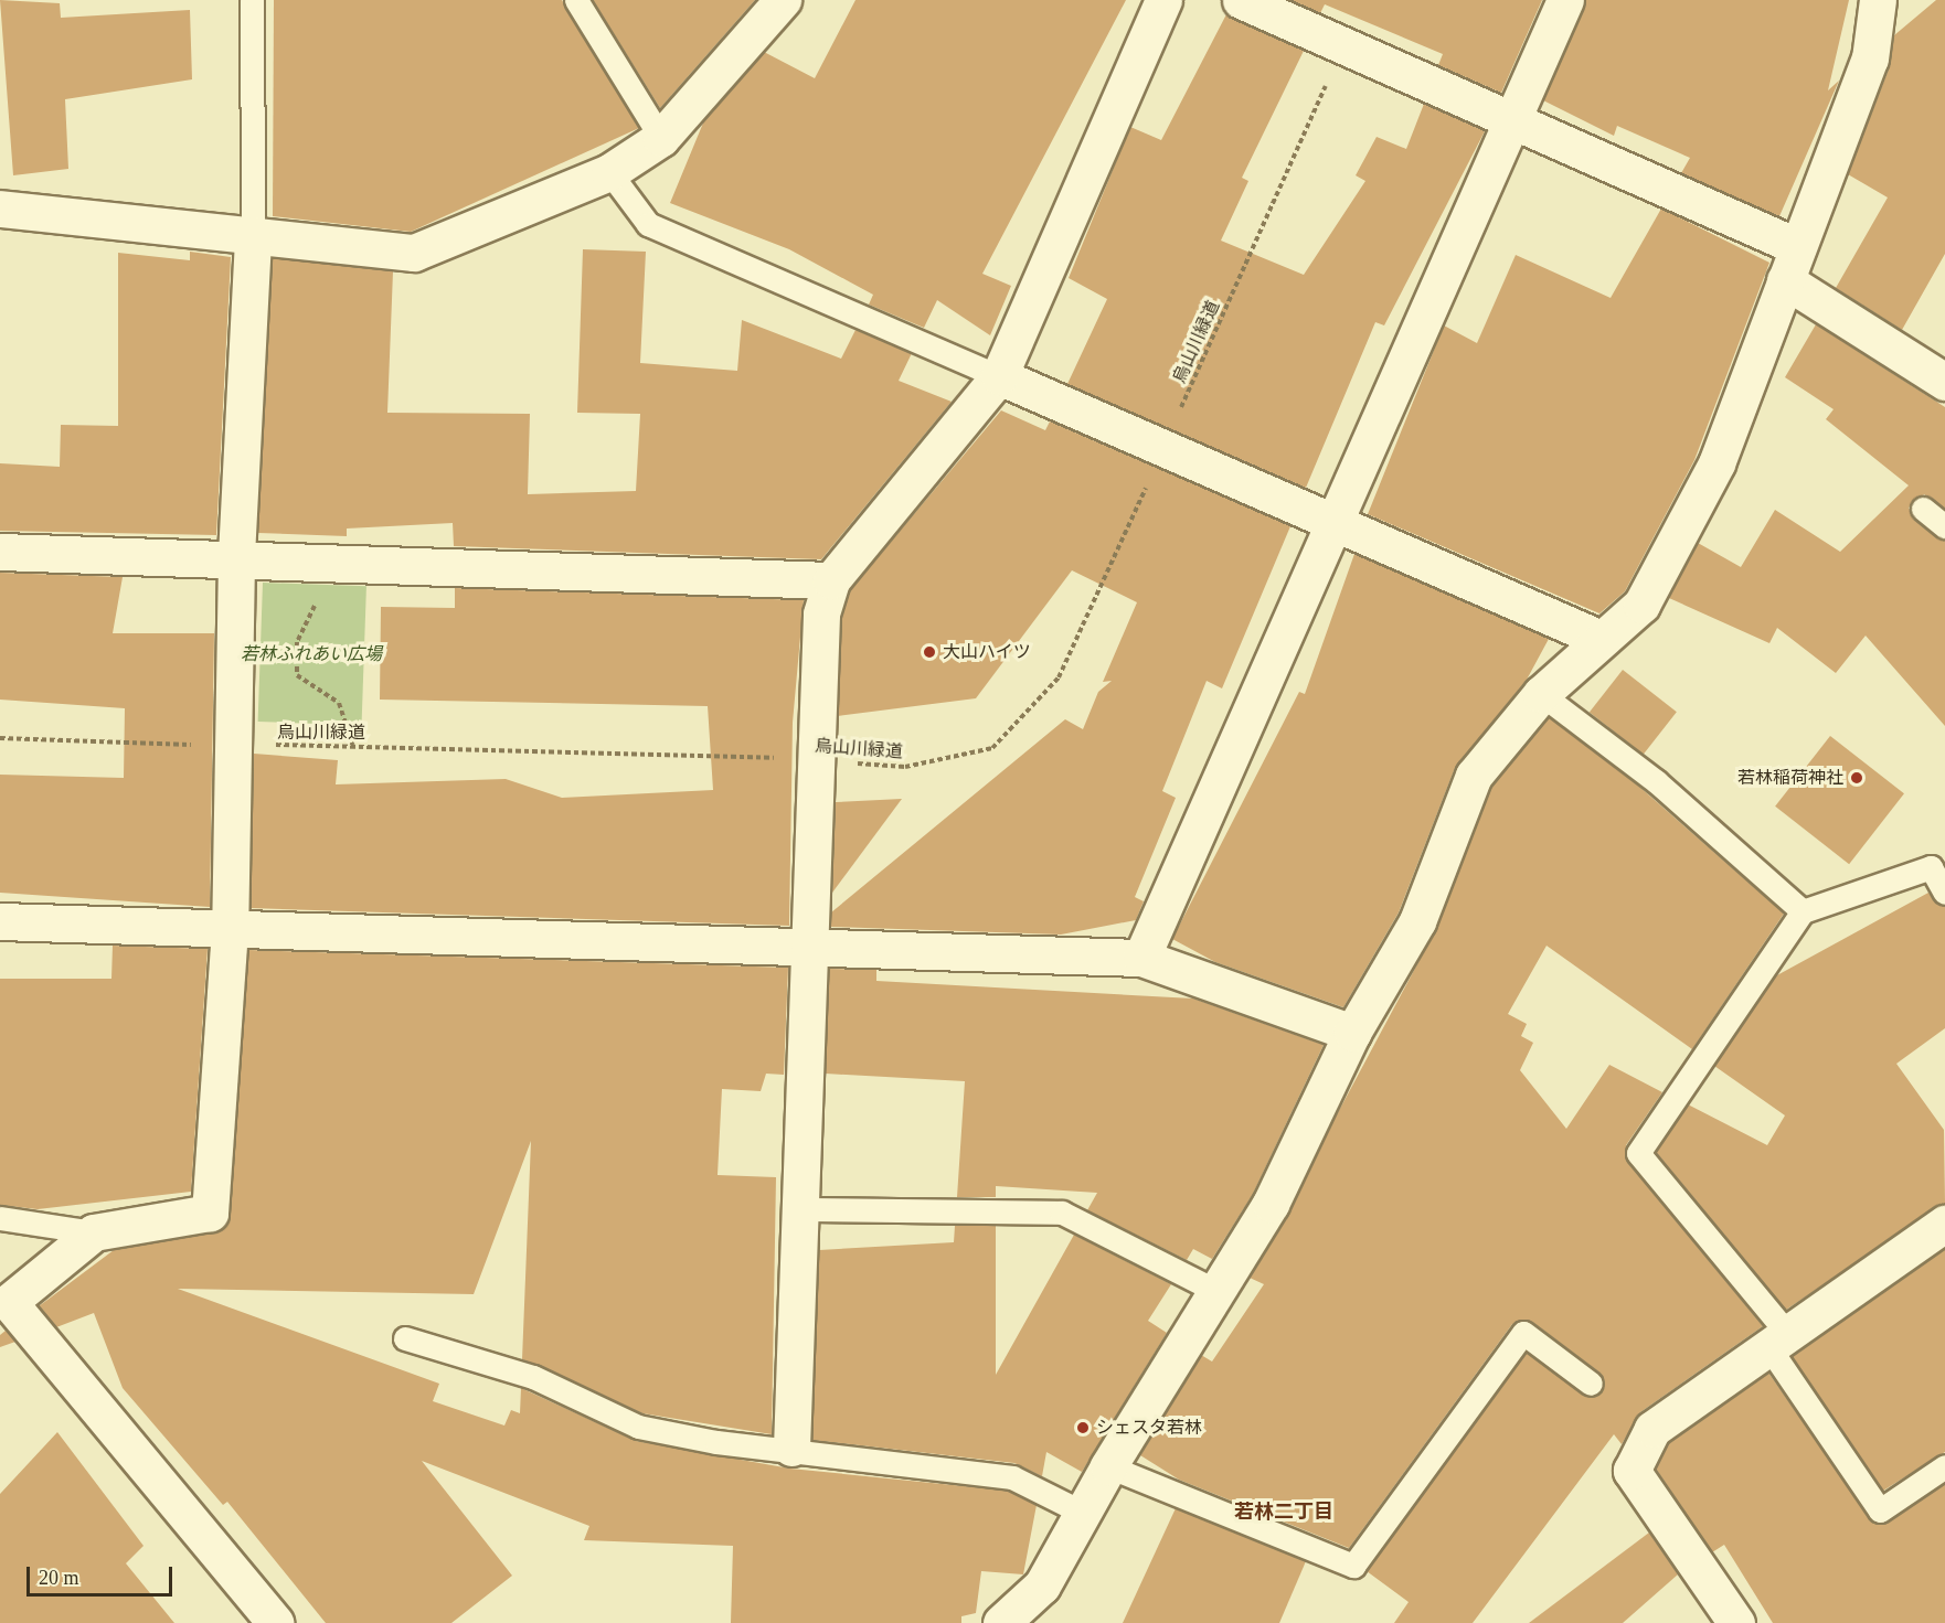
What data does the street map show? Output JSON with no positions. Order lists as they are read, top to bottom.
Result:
{
  "streets": {
    "path": ["烏山川緑道"]
  },
  "districts": ["若林二丁目"],
  "parks": ["若林ふれあい広場"],
  "places": ["大山ハイツ", "若林稲荷神社", "シェスタ若林"],
  "scale_bar": "20 m"
}
